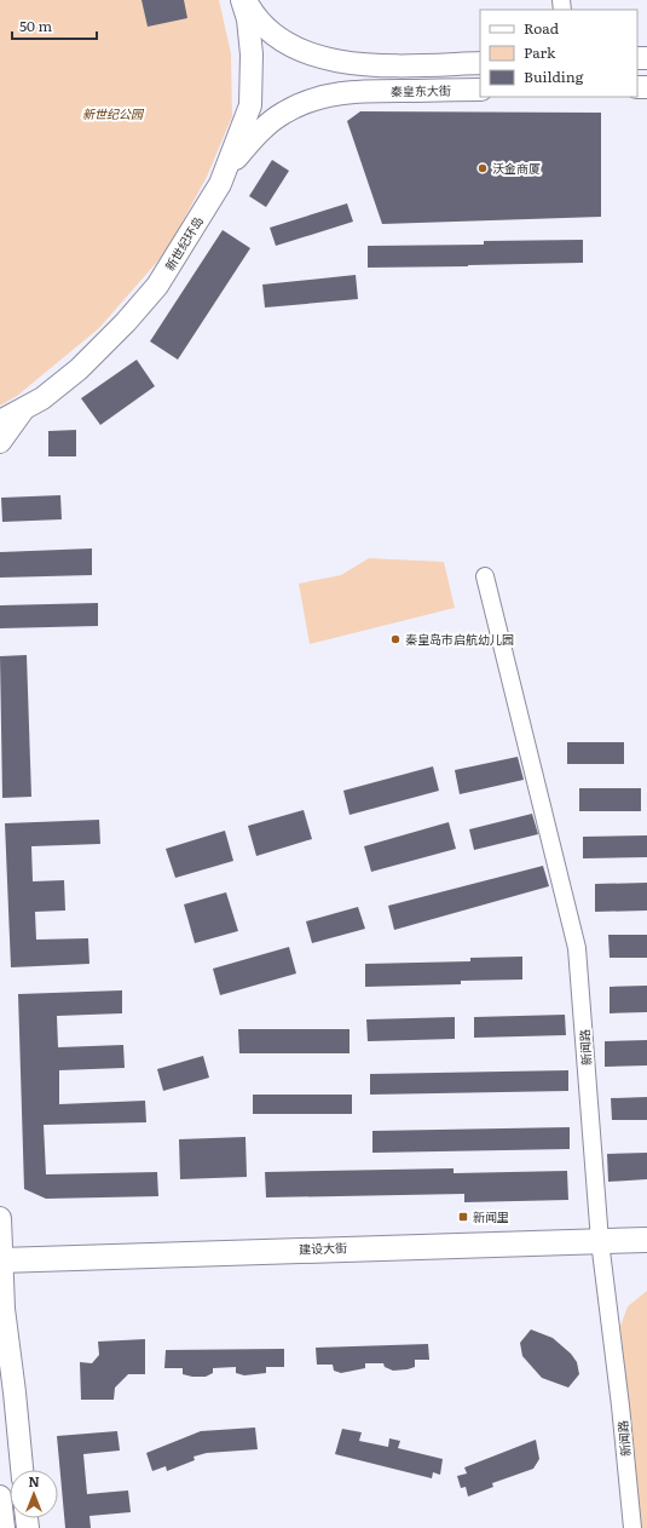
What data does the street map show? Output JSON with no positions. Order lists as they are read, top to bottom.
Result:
{
  "streets": {
    "highway": ["建设大街"],
    "main road": ["秦皇东大街", "新世纪环岛"],
    "street": ["新闻路"]
  },
  "crossings": [
    ["秦皇东大街", "新世纪环岛"],
    ["新闻路", "建设大街"]
  ],
  "parks": ["新世纪公园"],
  "places": {
    "other": ["沃金商厦", "秦皇岛市启航幼儿园"],
    "transit": ["新闻里"]
  },
  "legend": ["Road", "Park", "Building"],
  "scale_bar": "50 m",
  "north": "top"
}
